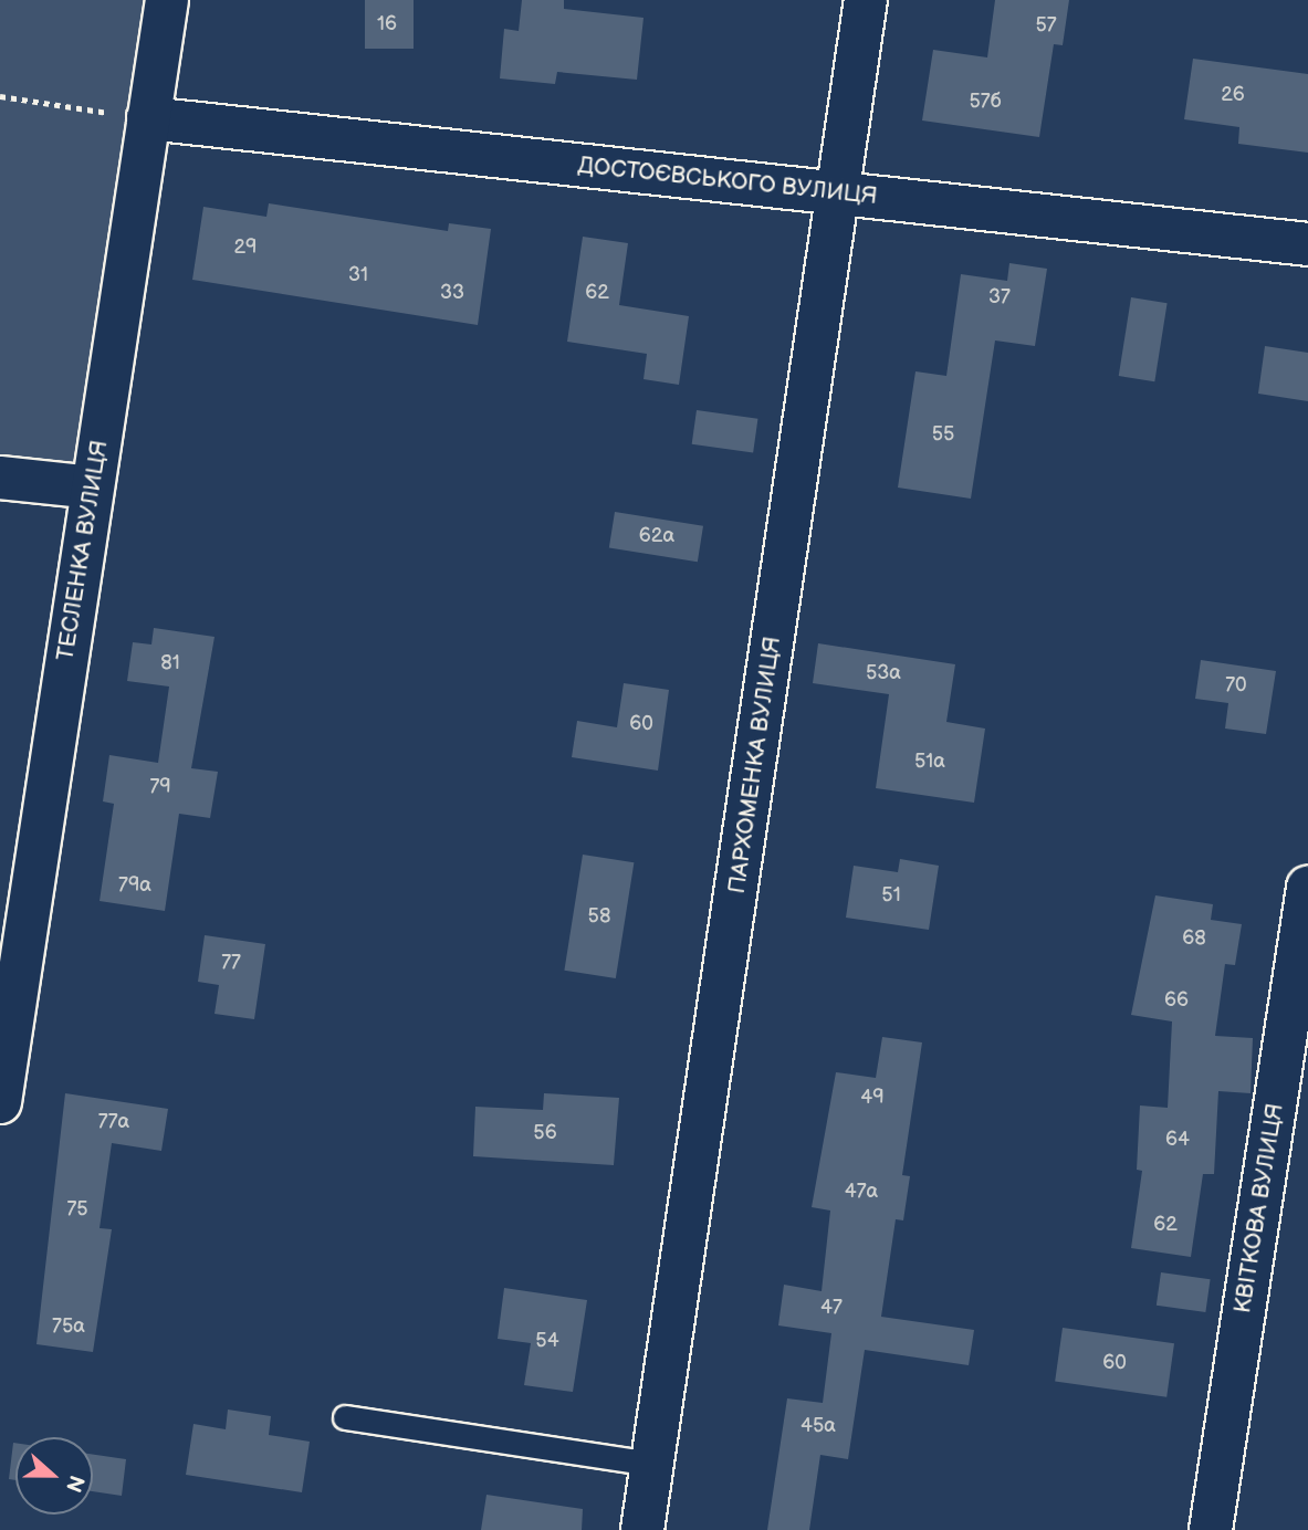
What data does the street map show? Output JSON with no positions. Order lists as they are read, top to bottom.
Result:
{
  "streets": {
    "street": [
      "ДОСТОЄВСЬКОГО ВУЛИЦЯ",
      "ТЕСЛЕНКА ВУЛИЦЯ",
      "ПАРХОМЕНКА ВУЛИЦЯ",
      "КВІТКОВА ВУЛИЦЯ"
    ]
  },
  "crossings": [
    ["ДОСТОЄВСЬКОГО ВУЛИЦЯ", "ТЕСЛЕНКА ВУЛИЦЯ"],
    ["ДОСТОЄВСЬКОГО ВУЛИЦЯ", "ПАРХОМЕНКА ВУЛИЦЯ"]
  ],
  "house_numbers": [
    "16",
    "57",
    "26",
    "57б",
    "29",
    "31",
    "33",
    "62",
    "37",
    "55",
    "62а",
    "81",
    "53а",
    "70",
    "60",
    "51а",
    "79",
    "79а",
    "51",
    "58",
    "68",
    "77",
    "66",
    "49",
    "77а",
    "56",
    "64",
    "47а",
    "75",
    "62",
    "47",
    "75а",
    "54",
    "60",
    "45а"
  ],
  "north": "right"
}
